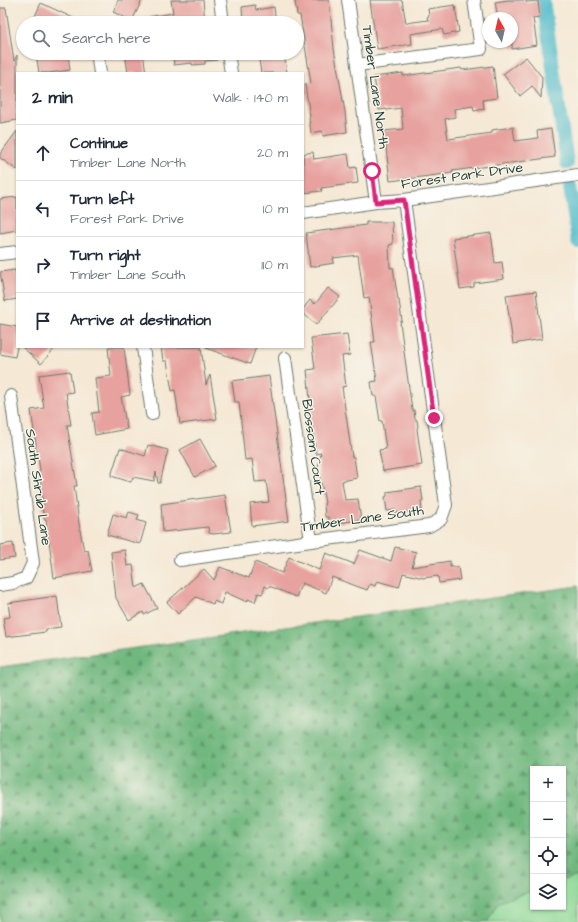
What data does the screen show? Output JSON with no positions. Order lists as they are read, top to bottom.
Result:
{
  "streets": {
    "street": [
      "Timber Lane North",
      "Forest Park Drive",
      "Blossom Court",
      "South Shrub Lane",
      "Timber Lane South"
    ]
  },
  "crossings": [
    ["Timber Lane North", "Forest Park Drive"],
    ["Forest Park Drive", "Timber Lane South"],
    ["Blossom Court", "Timber Lane South"]
  ],
  "north": "top",
  "page": {
    "search": "Search here",
    "heading": ["2 min", "Walk · 140 m"],
    "list": [
      ["Continue", "Timber Lane North", "20 m"],
      ["Turn left", "Forest Park Drive", "10 m"],
      ["Turn right", "Timber Lane South", "110 m"],
      "Arrive at destination"
    ],
    "map_buttons": ["+", "−"]
  }
}
